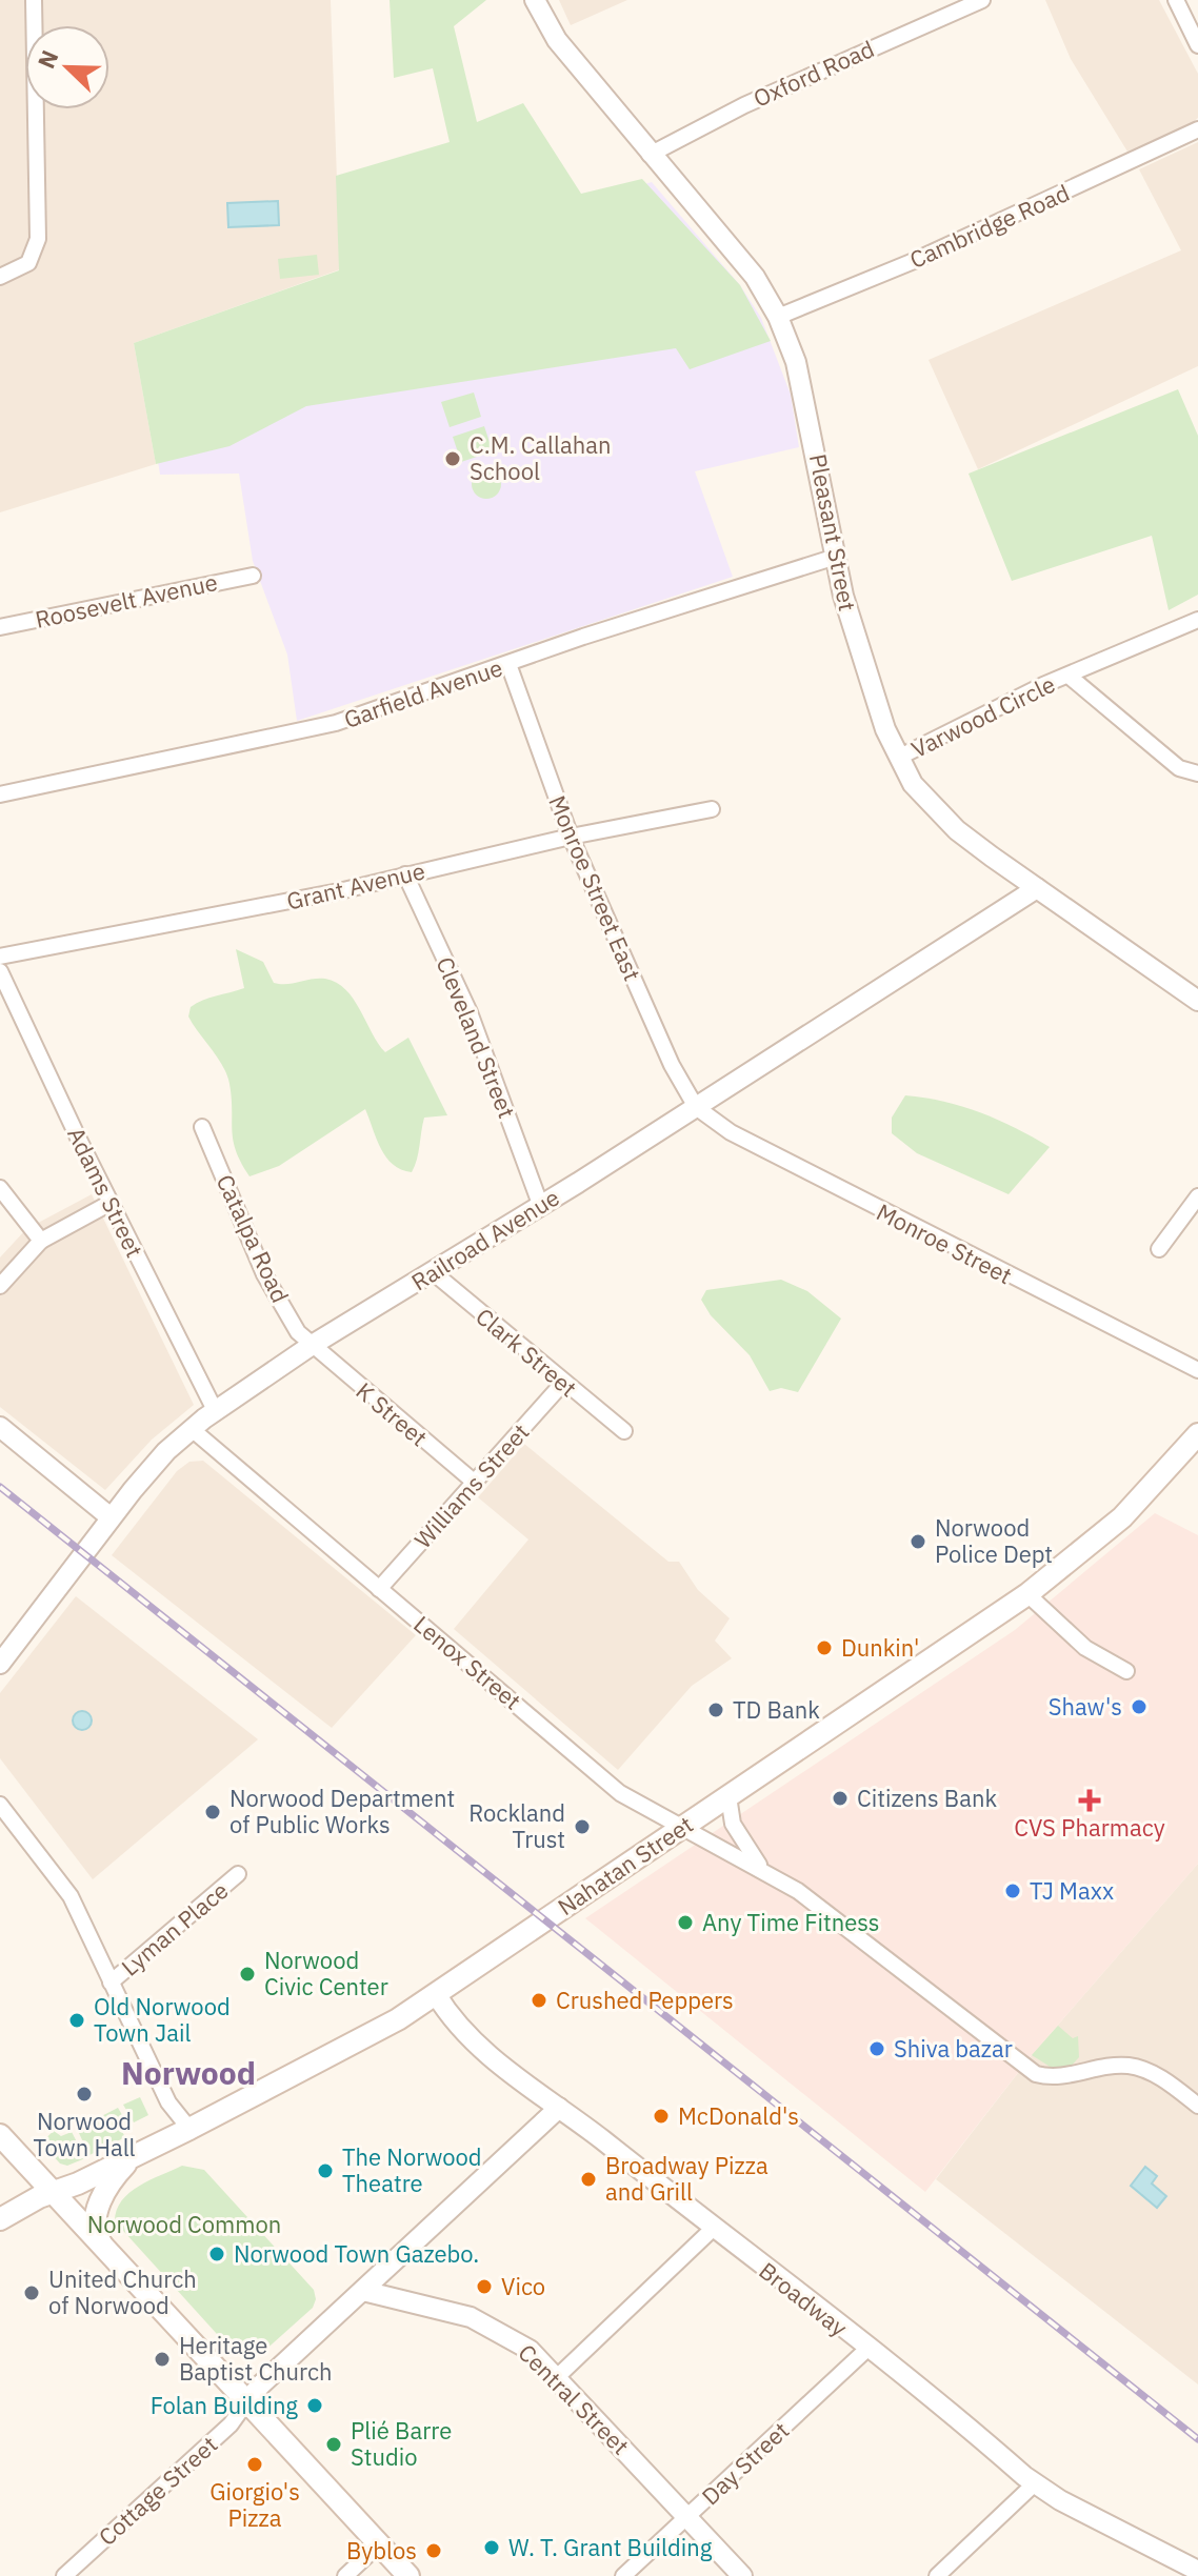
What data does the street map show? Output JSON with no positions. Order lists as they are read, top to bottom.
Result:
{
  "streets": {
    "main road": ["Nahatan Street"],
    "street": [
      "Oxford Road",
      "Cambridge Road",
      "Pleasant Street",
      "Roosevelt Avenue",
      "Garfield Avenue",
      "Varwood Circle",
      "Grant Avenue",
      "Monroe Street East",
      "Cleveland Street",
      "Adams Street",
      "Catalpa Road",
      "Railroad Avenue",
      "Monroe Street",
      "Clark Street",
      "K Street",
      "Williams Street",
      "Lenox Street",
      "Lyman Place",
      "Broadway",
      "Central Street",
      "Day Street",
      "Cottage Street"
    ]
  },
  "crossings": [
    ["Oxford Road", "Pleasant Street"],
    ["Cambridge Road", "Pleasant Street"],
    ["Pleasant Street", "Garfield Avenue"],
    ["Pleasant Street", "Varwood Circle"],
    ["Pleasant Street", "Railroad Avenue"],
    ["Garfield Avenue", "Monroe Street East"],
    ["Grant Avenue", "Monroe Street East"],
    ["Grant Avenue", "Cleveland Street"],
    ["Monroe Street East", "Railroad Avenue"],
    ["Monroe Street East", "Monroe Street"],
    ["Cleveland Street", "Railroad Avenue"],
    ["Adams Street", "Railroad Avenue"],
    ["Catalpa Road", "Railroad Avenue"],
    ["Catalpa Road", "K Street"],
    ["Railroad Avenue", "Monroe Street"],
    ["Railroad Avenue", "Clark Street"],
    ["Railroad Avenue", "K Street"],
    ["Railroad Avenue", "Lenox Street"],
    ["Clark Street", "Williams Street"],
    ["K Street", "Williams Street"],
    ["Williams Street", "Lenox Street"],
    ["Lenox Street", "Nahatan Street"],
    ["Nahatan Street", "Broadway"],
    ["Broadway", "Day Street"],
    ["Central Street", "Day Street"]
  ],
  "districts": ["Norwood"],
  "parks": ["Norwood Common"],
  "places": {
    "other": [
      "C.M. Callahan School",
      "Norwood Police Dept",
      "Dunkin'",
      "Shaw's",
      "TD Bank",
      "Citizens Bank",
      "Norwood Department of Public Works",
      "Rockland Trust",
      "TJ Maxx",
      "Any Time Fitness",
      "Norwood Civic Center",
      "Crushed Peppers",
      "Old Norwood Town Jail",
      "Shiva bazar",
      "Norwood Town Hall",
      "McDonald's",
      "The Norwood Theatre",
      "Broadway Pizza and Grill",
      "Norwood Town Gazebo.",
      "Vico",
      "United Church of Norwood",
      "Heritage Baptist Church",
      "Folan Building",
      "Plié Barre Studio",
      "Giorgio's Pizza",
      "W. T. Grant Building",
      "Byblos"
    ],
    "health": ["CVS Pharmacy"]
  },
  "north": "top left"
}
